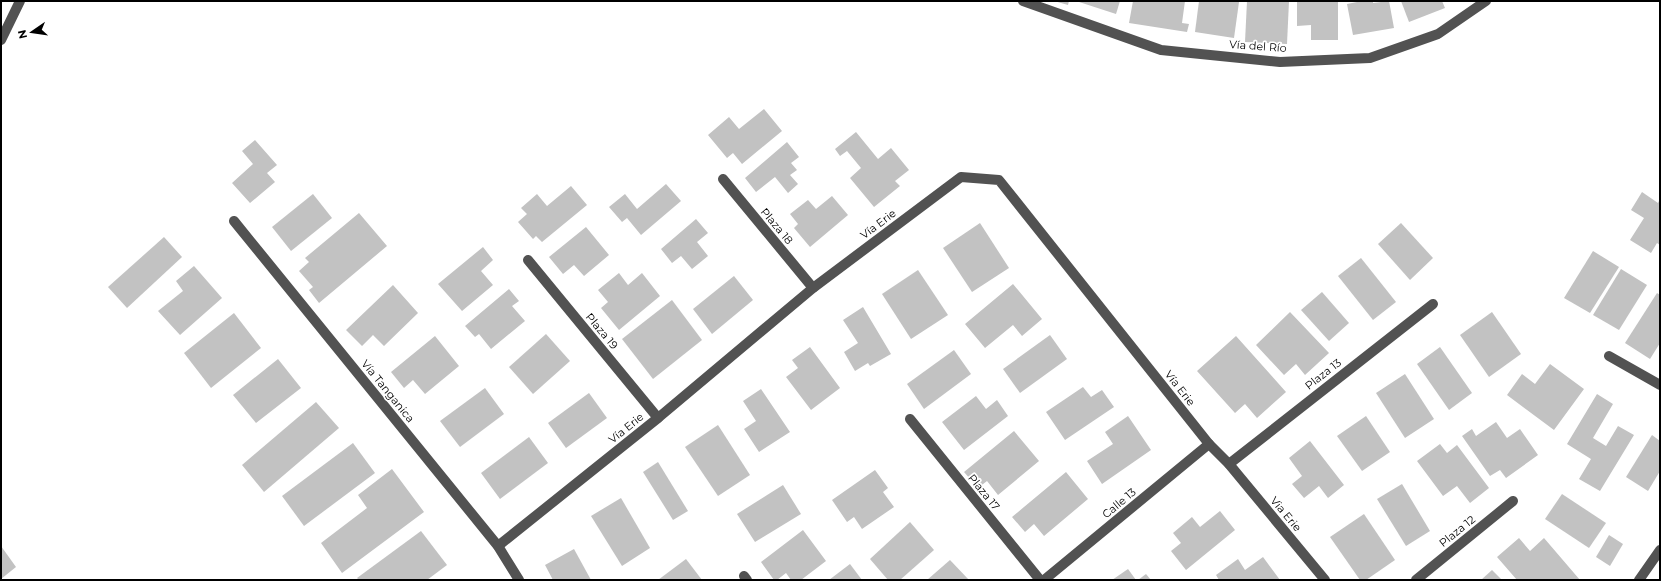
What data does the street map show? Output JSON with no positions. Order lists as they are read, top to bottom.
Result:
{
  "streets": {
    "street": [
      "Vía del Río",
      "Vía Erie",
      "Plaza 18",
      "Plaza 19",
      "Plaza 13",
      "Vía Tanganica",
      "Plaza 17",
      "Calle 13",
      "Via Erie",
      "Plaza 12"
    ]
  },
  "crossings": [
    ["Vía Erie", "Plaza 18"],
    ["Vía Erie", "Plaza 19"],
    ["Vía Erie", "Plaza 13"],
    ["Vía Erie", "Vía Tanganica"],
    ["Vía Erie", "Calle 13"],
    ["Vía Erie", "Via Erie"],
    ["Plaza 13", "Via Erie"]
  ],
  "north": "left"
}
